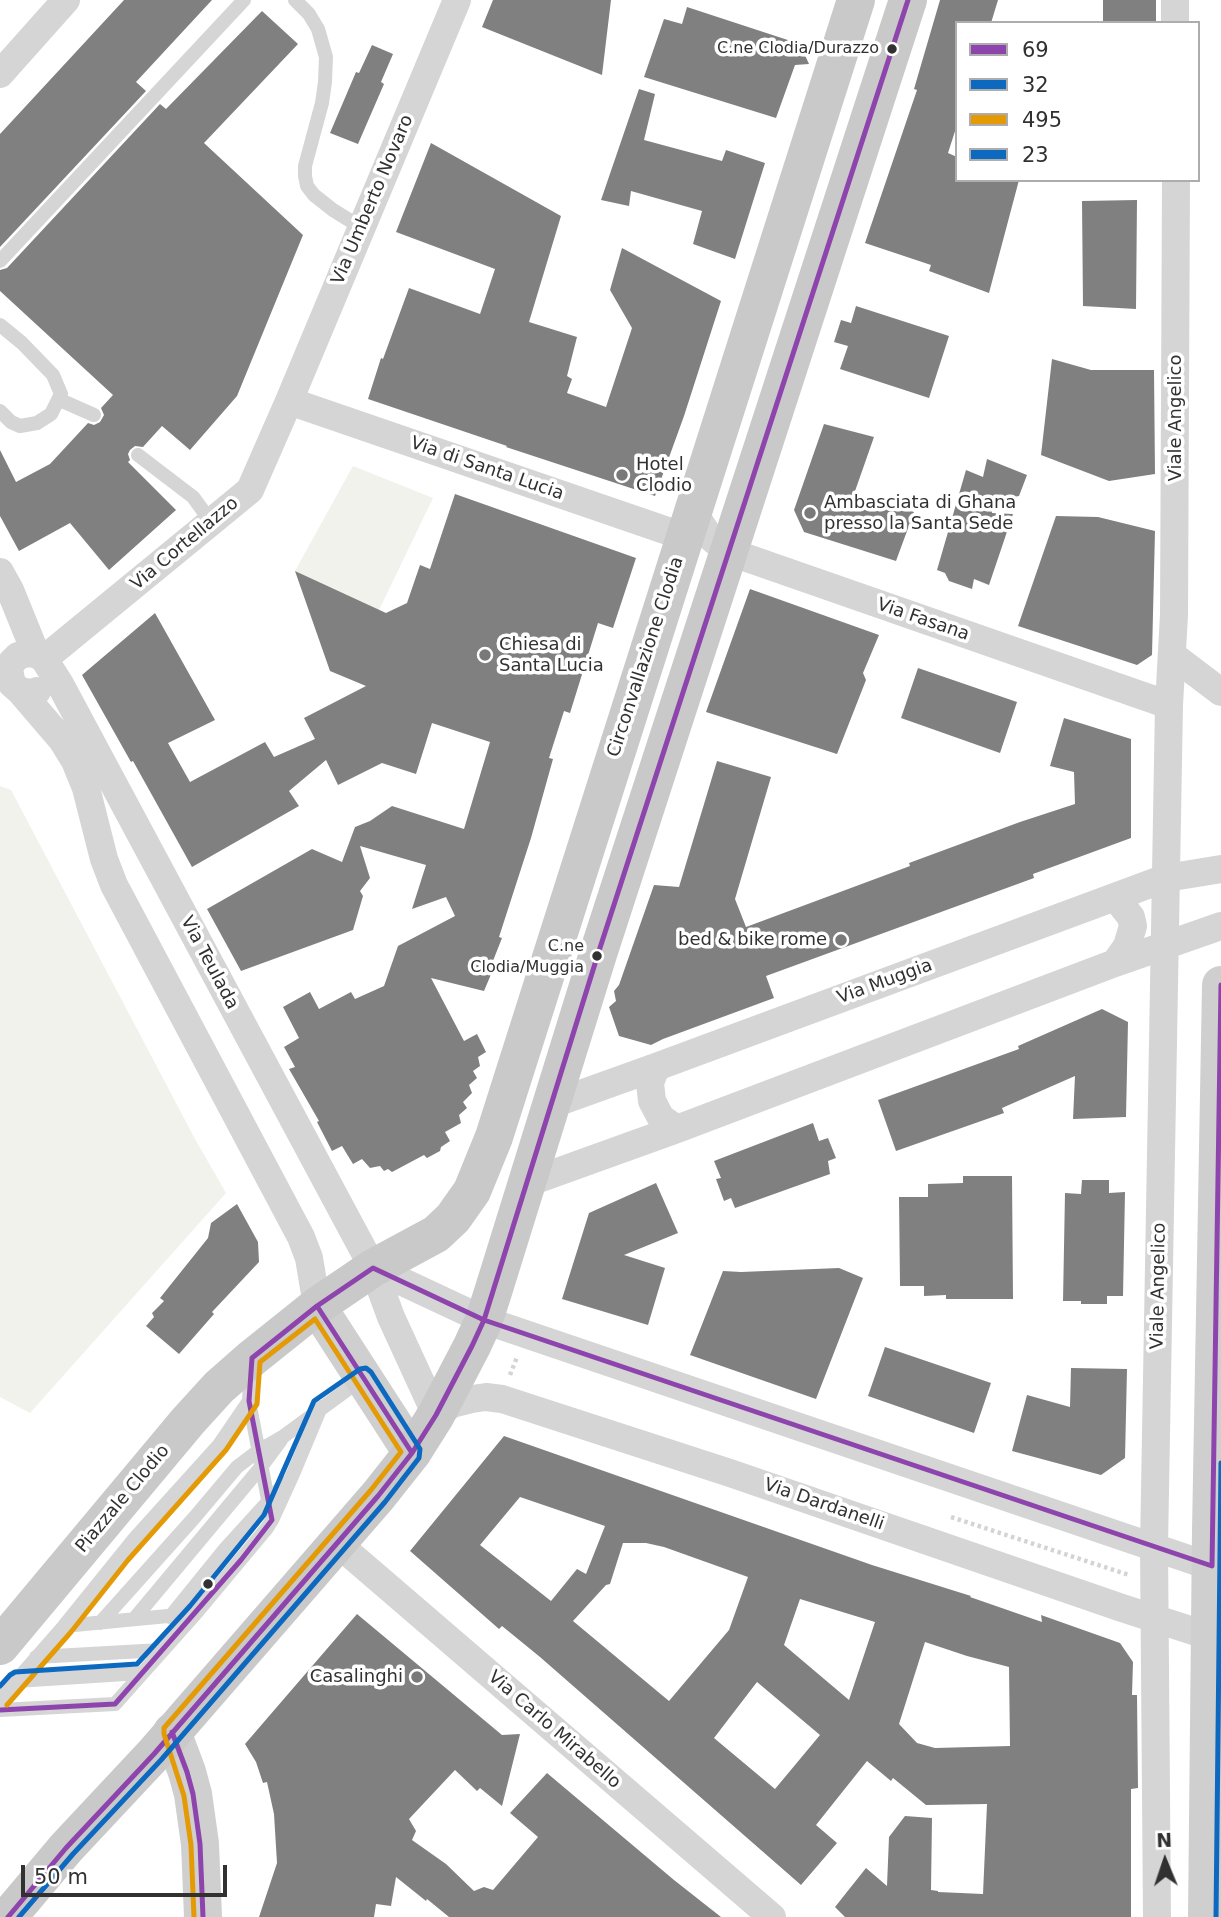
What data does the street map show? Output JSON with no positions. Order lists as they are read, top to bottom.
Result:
{
  "streets": {
    "main road": ["Circonvallazione Clodia", "Piazzale Clodio"],
    "street": [
      "Via Umberto Novaro",
      "Viale Angelico",
      "Via di Santa Lucia",
      "Via Cortellazzo",
      "Via Fasana",
      "Via Teulada",
      "Via Muggia",
      "Via Dardanelli",
      "Via Carlo Mirabello"
    ]
  },
  "crossings": [
    ["Via Umberto Novaro", "Via di Santa Lucia"],
    ["Via Umberto Novaro", "Via Cortellazzo"],
    ["Viale Angelico", "Via Fasana"],
    ["Viale Angelico", "Via Muggia"],
    ["Viale Angelico", "Via Dardanelli"],
    ["Via di Santa Lucia", "Via Cortellazzo"],
    ["Via di Santa Lucia", "Via Fasana"],
    ["Via di Santa Lucia", "Circonvallazione Clodia"],
    ["Via Cortellazzo", "Via Teulada"],
    ["Via Fasana", "Circonvallazione Clodia"],
    ["Circonvallazione Clodia", "Via Teulada"],
    ["Circonvallazione Clodia", "Piazzale Clodio"],
    ["Via Teulada", "Piazzale Clodio"]
  ],
  "places": [
    "C.ne Clodia/Durazzo",
    "Hotel Clodio",
    "Ambasciata di Ghana presso la Santa Sede",
    "Chiesa di Santa Lucia",
    "bed & bike rome",
    "C.ne Clodia/Muggia",
    "Casalinghi"
  ],
  "lines": [
    "transit line 69",
    "transit line 495",
    "transit line 23",
    "transit line 32"
  ],
  "legend": [
    "69",
    "32",
    "495",
    "23"
  ],
  "scale_bar": "50 m",
  "north": "top"
}
